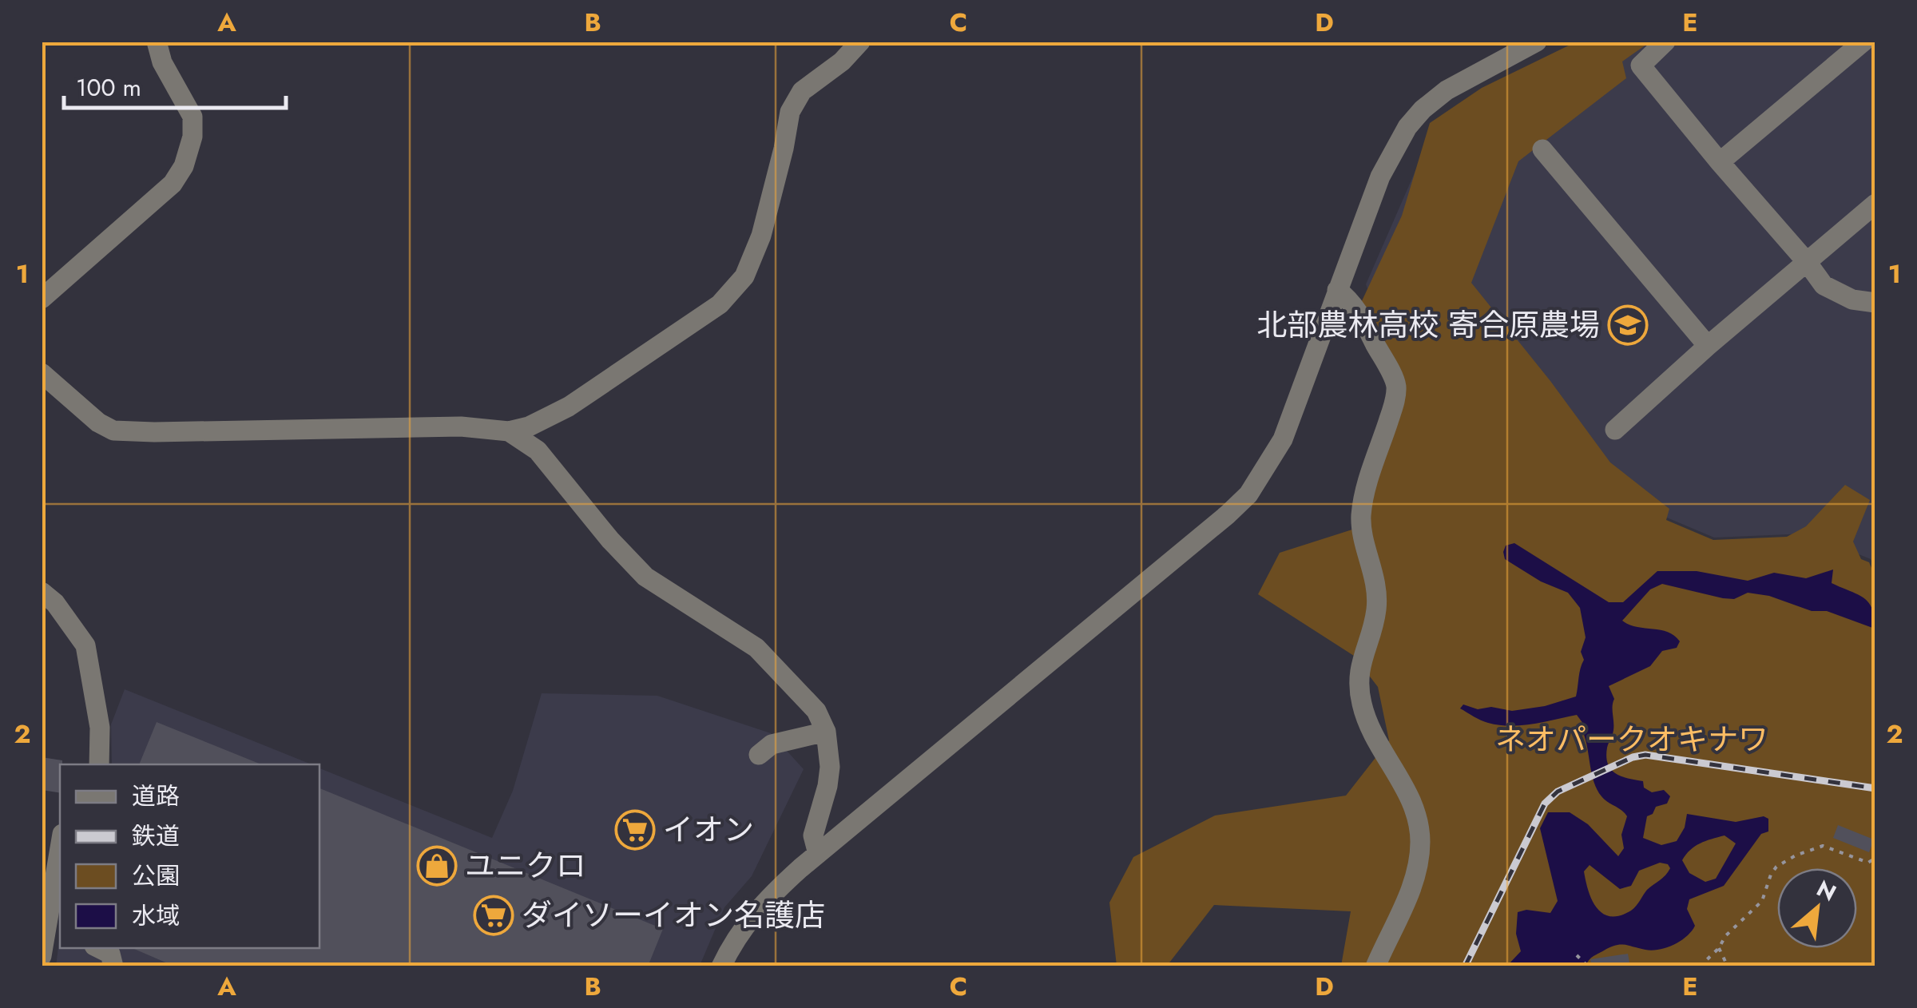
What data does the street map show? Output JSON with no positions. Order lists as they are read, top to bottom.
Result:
{
  "parks": ["ネオパークオキナワ"],
  "places": {
    "school or university": ["北部農林高校 寄合原農場"],
    "supermarket": ["イオン", "ダイソーイオン名護店"],
    "shop": ["ユニクロ"]
  },
  "legend": [
    "道路",
    "鉄道",
    "公園",
    "水域"
  ],
  "scale_bar": "100 m",
  "north": "top right",
  "grid": {
    "columns": [
      "A",
      "B",
      "C",
      "D",
      "E"
    ],
    "rows": ["1", "2"]
  }
}
